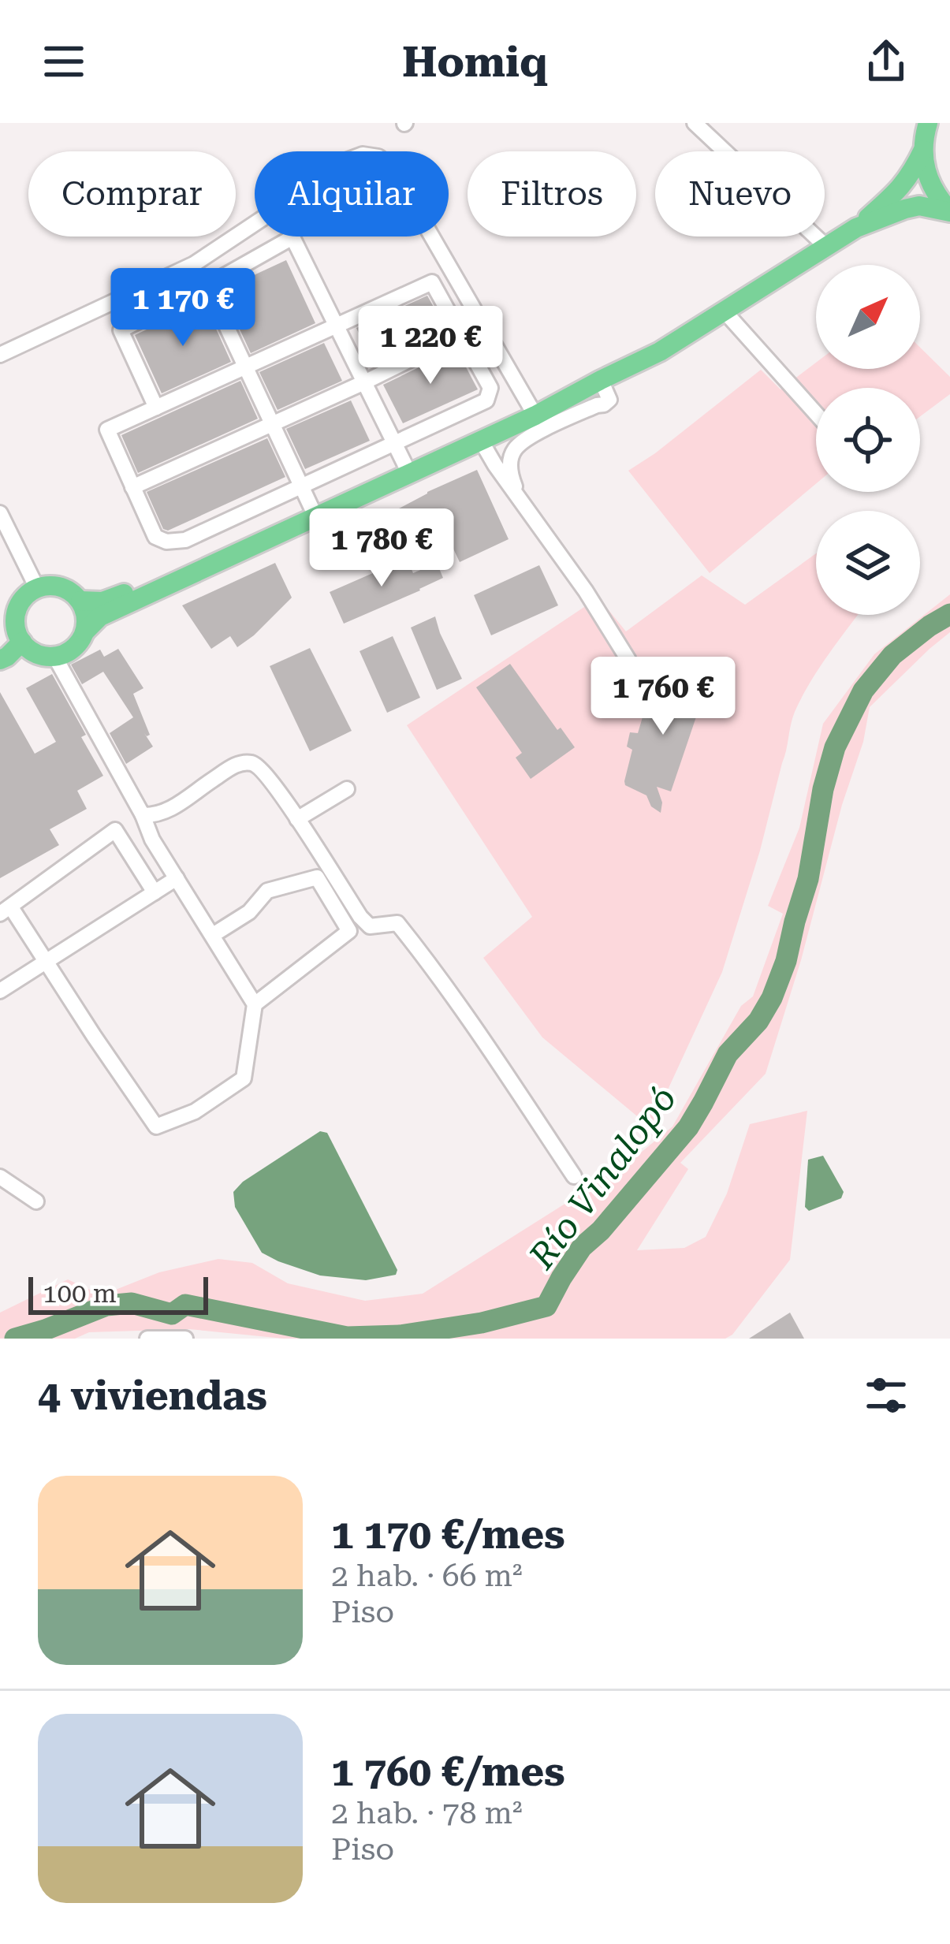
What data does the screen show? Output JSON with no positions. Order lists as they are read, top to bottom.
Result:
{
  "water": ["Río Vinalopó"],
  "scale_bar": "100 m",
  "north": "top right",
  "page": {
    "header": "Homiq",
    "chip": [
      "Comprar",
      "Alquilar",
      "Filtros",
      "Nuevo"
    ],
    "price": [
      "1 170 €",
      "1 220 €",
      "1 780 €",
      "1 760 €"
    ],
    "scale": "100 m",
    "heading": "4 viviendas",
    "list": [
      {
        "name": "1 170 €/mes",
        "note": "2 hab. · 66 m² · Piso"
      },
      {
        "name": "1 760 €/mes",
        "note": "2 hab. · 78 m² · Piso"
      }
    ]
  }
}
